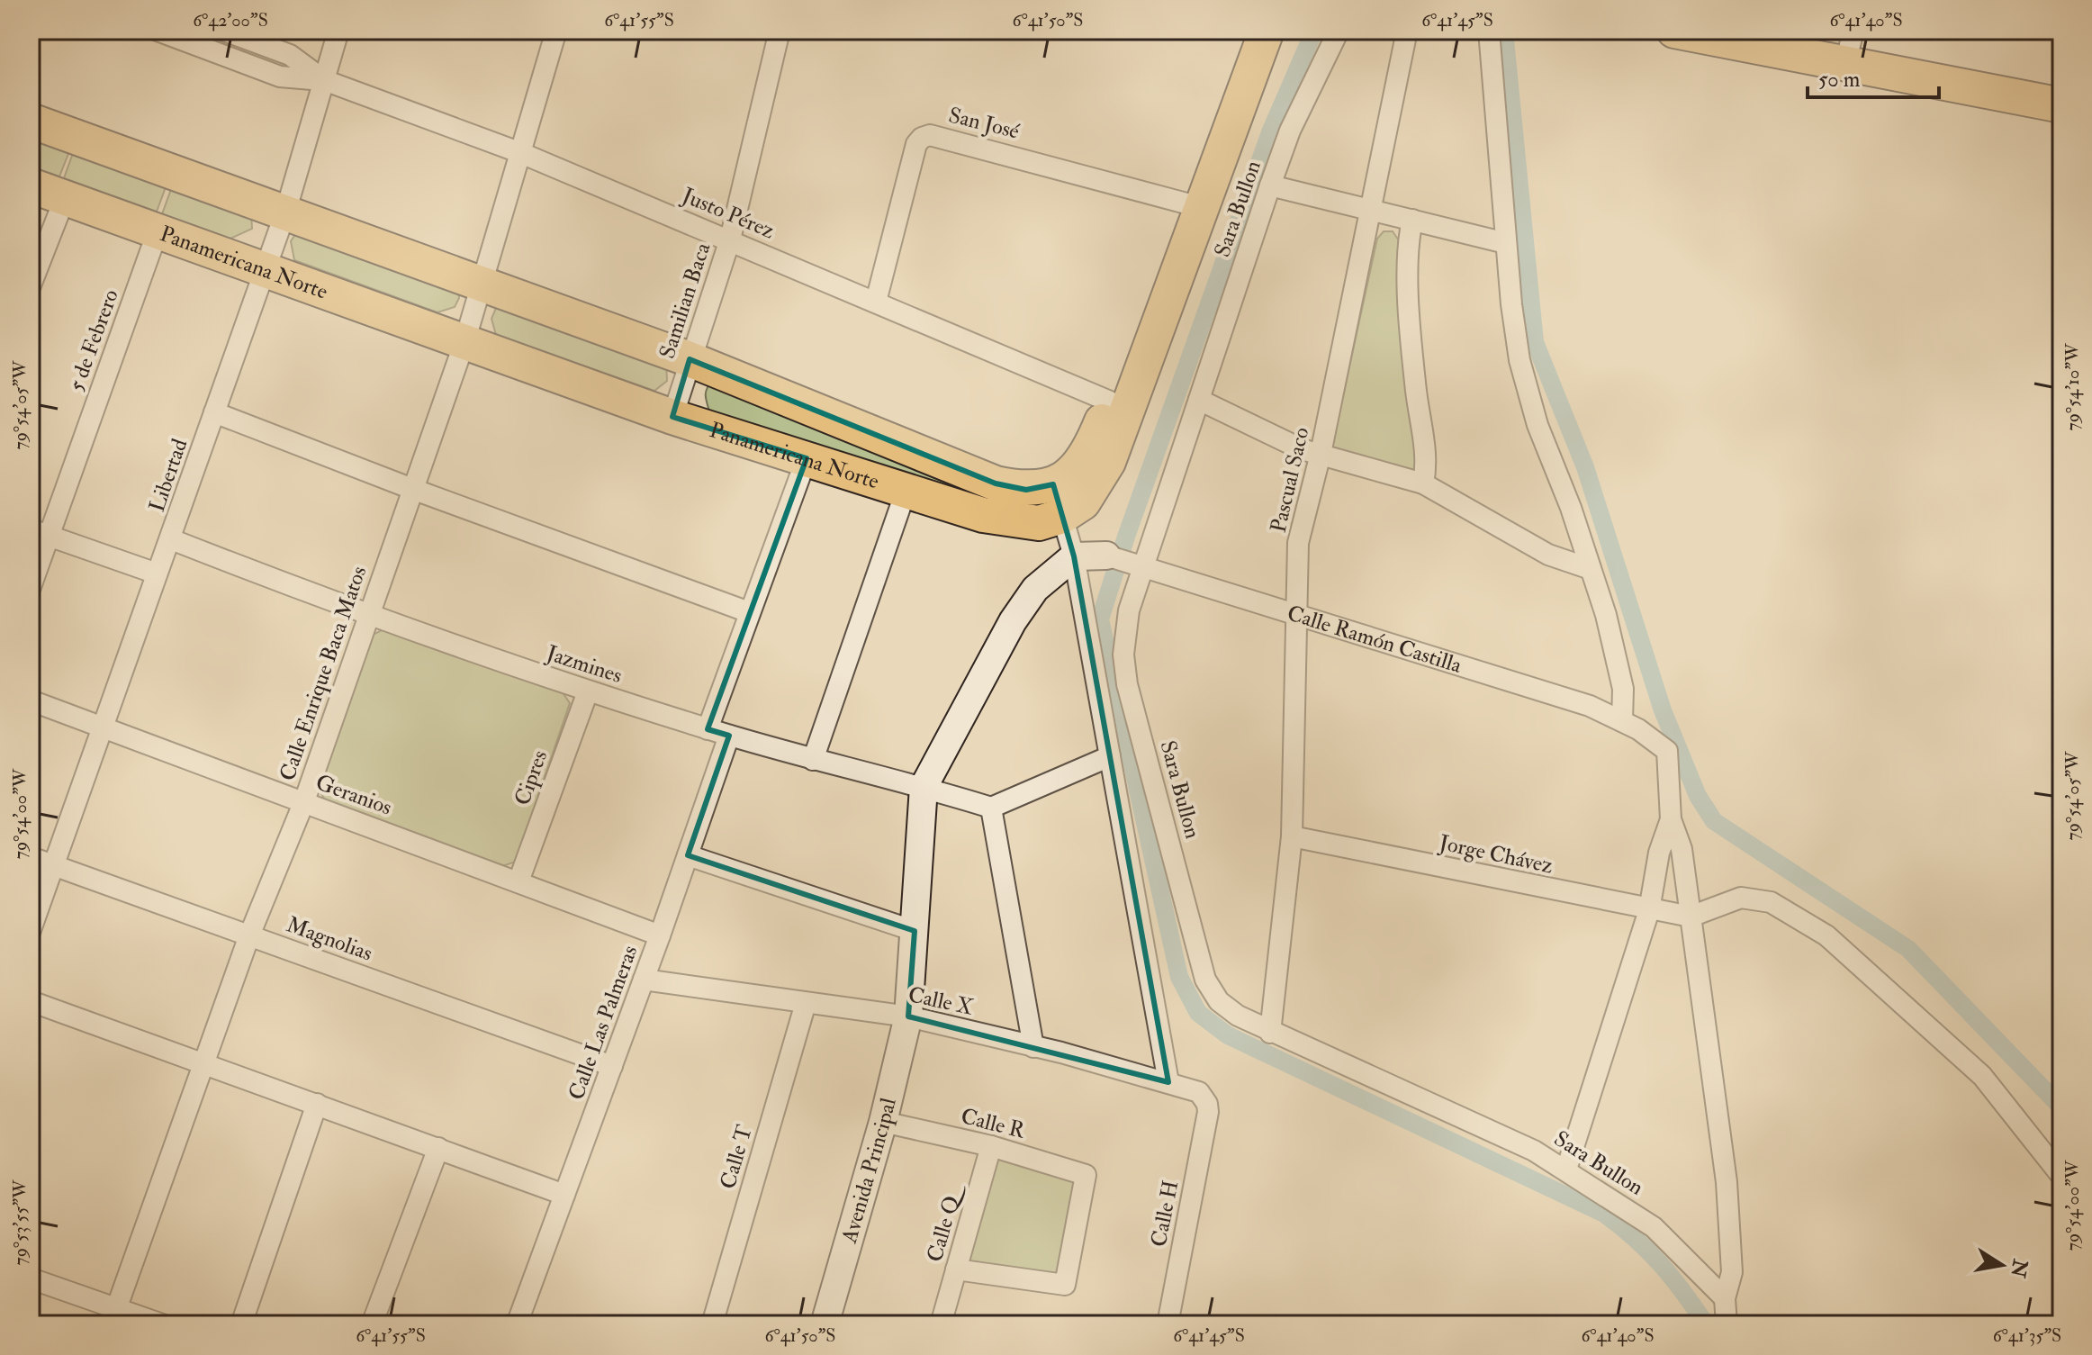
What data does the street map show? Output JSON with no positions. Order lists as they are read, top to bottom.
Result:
{
  "streets": {
    "highway": ["Panamericana Norte"],
    "street": [
      "San José",
      "Sara Bullon",
      "Justo Pérez",
      "Samilian Baca",
      "5 de Febrero",
      "Libertad",
      "Pascual Saco",
      "Calle Ramón Castilla",
      "Jazmines",
      "Calle Enrique Baca Matos",
      "Cipres",
      "Geranios",
      "Jorge Chávez",
      "Magnolias",
      "Calle X",
      "Calle Las Palmeras",
      "Calle R",
      "Calle T",
      "Avenida Principal",
      "Calle H",
      "Calle Q"
    ]
  },
  "crossings": [
    ["San José", "Justo Pérez"],
    ["San José", "Panamericana Norte"],
    ["Sara Bullon", "Pascual Saco"],
    ["Sara Bullon", "Calle Ramón Castilla"],
    ["Justo Pérez", "Panamericana Norte"],
    ["Justo Pérez", "Samilian Baca"],
    ["Justo Pérez", "Libertad"],
    ["Justo Pérez", "Calle Enrique Baca Matos"],
    ["Panamericana Norte", "Samilian Baca"],
    ["Panamericana Norte", "5 de Febrero"],
    ["Panamericana Norte", "Libertad"],
    ["Panamericana Norte", "Calle Enrique Baca Matos"],
    ["Libertad", "Jazmines"],
    ["Libertad", "Geranios"],
    ["Libertad", "Magnolias"],
    ["Pascual Saco", "Calle Ramón Castilla"],
    ["Pascual Saco", "Jorge Chávez"],
    ["Jazmines", "Calle Enrique Baca Matos"],
    ["Jazmines", "Cipres"],
    ["Jazmines", "Calle Las Palmeras"],
    ["Jazmines", "Avenida Principal"],
    ["Calle Enrique Baca Matos", "Geranios"],
    ["Calle Enrique Baca Matos", "Magnolias"],
    ["Cipres", "Geranios"],
    ["Geranios", "Calle Las Palmeras"],
    ["Magnolias", "Calle Las Palmeras"],
    ["Calle X", "Calle Las Palmeras"],
    ["Calle X", "Calle T"],
    ["Calle X", "Avenida Principal"],
    ["Calle X", "Calle H"],
    ["Calle R", "Avenida Principal"],
    ["Calle R", "Calle Q"]
  ],
  "scale_bar": "50 m",
  "north": "right",
  "coordinates": [
    "6°42'00\"S",
    "6°41'55\"S",
    "6°41'50\"S",
    "6°41'45\"S",
    "6°41'40\"S",
    "79°54'10\"W",
    "79°54'05\"W",
    "79°54'00\"W",
    "79°53'55\"W",
    "6°41'35\"S"
  ]
}
